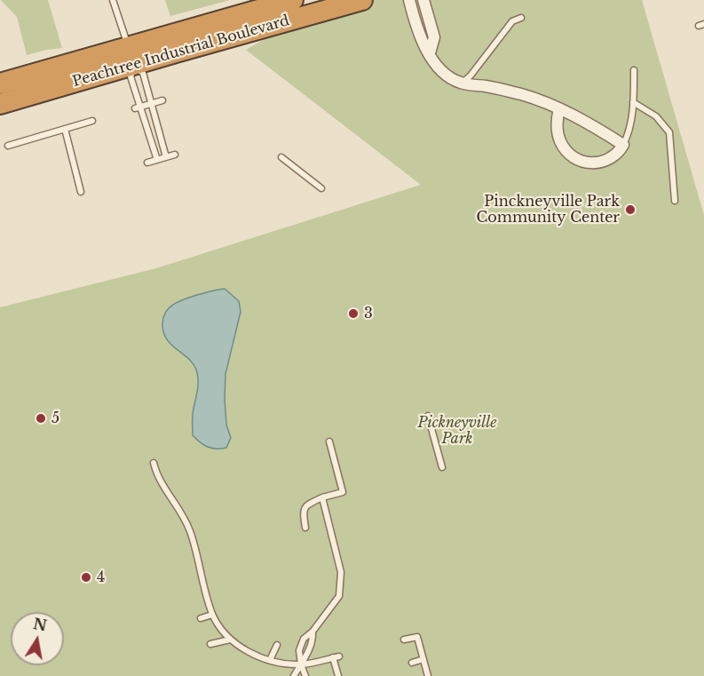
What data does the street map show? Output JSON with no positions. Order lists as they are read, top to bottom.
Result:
{
  "streets": {
    "highway": ["Peachtree Industrial Boulevard"]
  },
  "parks": ["Pickneyville Park"],
  "places": [
    "Pinckneyville Park Community Center",
    "3",
    "5",
    "4"
  ],
  "north": "top"
}
